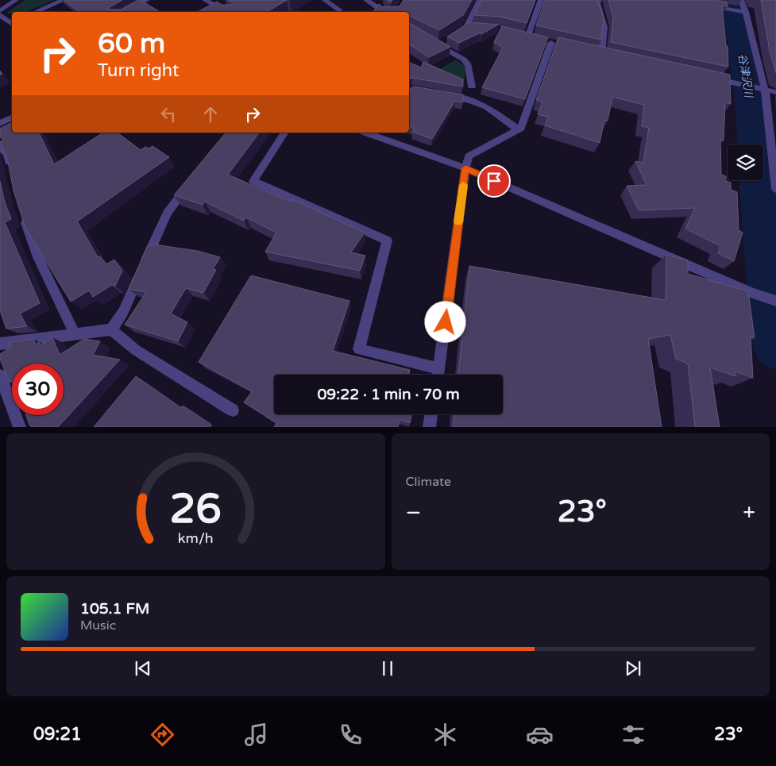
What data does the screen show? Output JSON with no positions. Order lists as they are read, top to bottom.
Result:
{
  "water": ["谷津沢川"],
  "page": {
    "turn": ["60 m", "Turn right"],
    "limit": "30",
    "trip": "09:22 · 1 min · 70 m",
    "tile": "Climate",
    "heat": ["−", "23°", "+"],
    "song": ["105.1 FM", "Music"],
    "tabs": ["09:21", "23°"],
    "gauge": ["26", "km/h"]
  }
}
